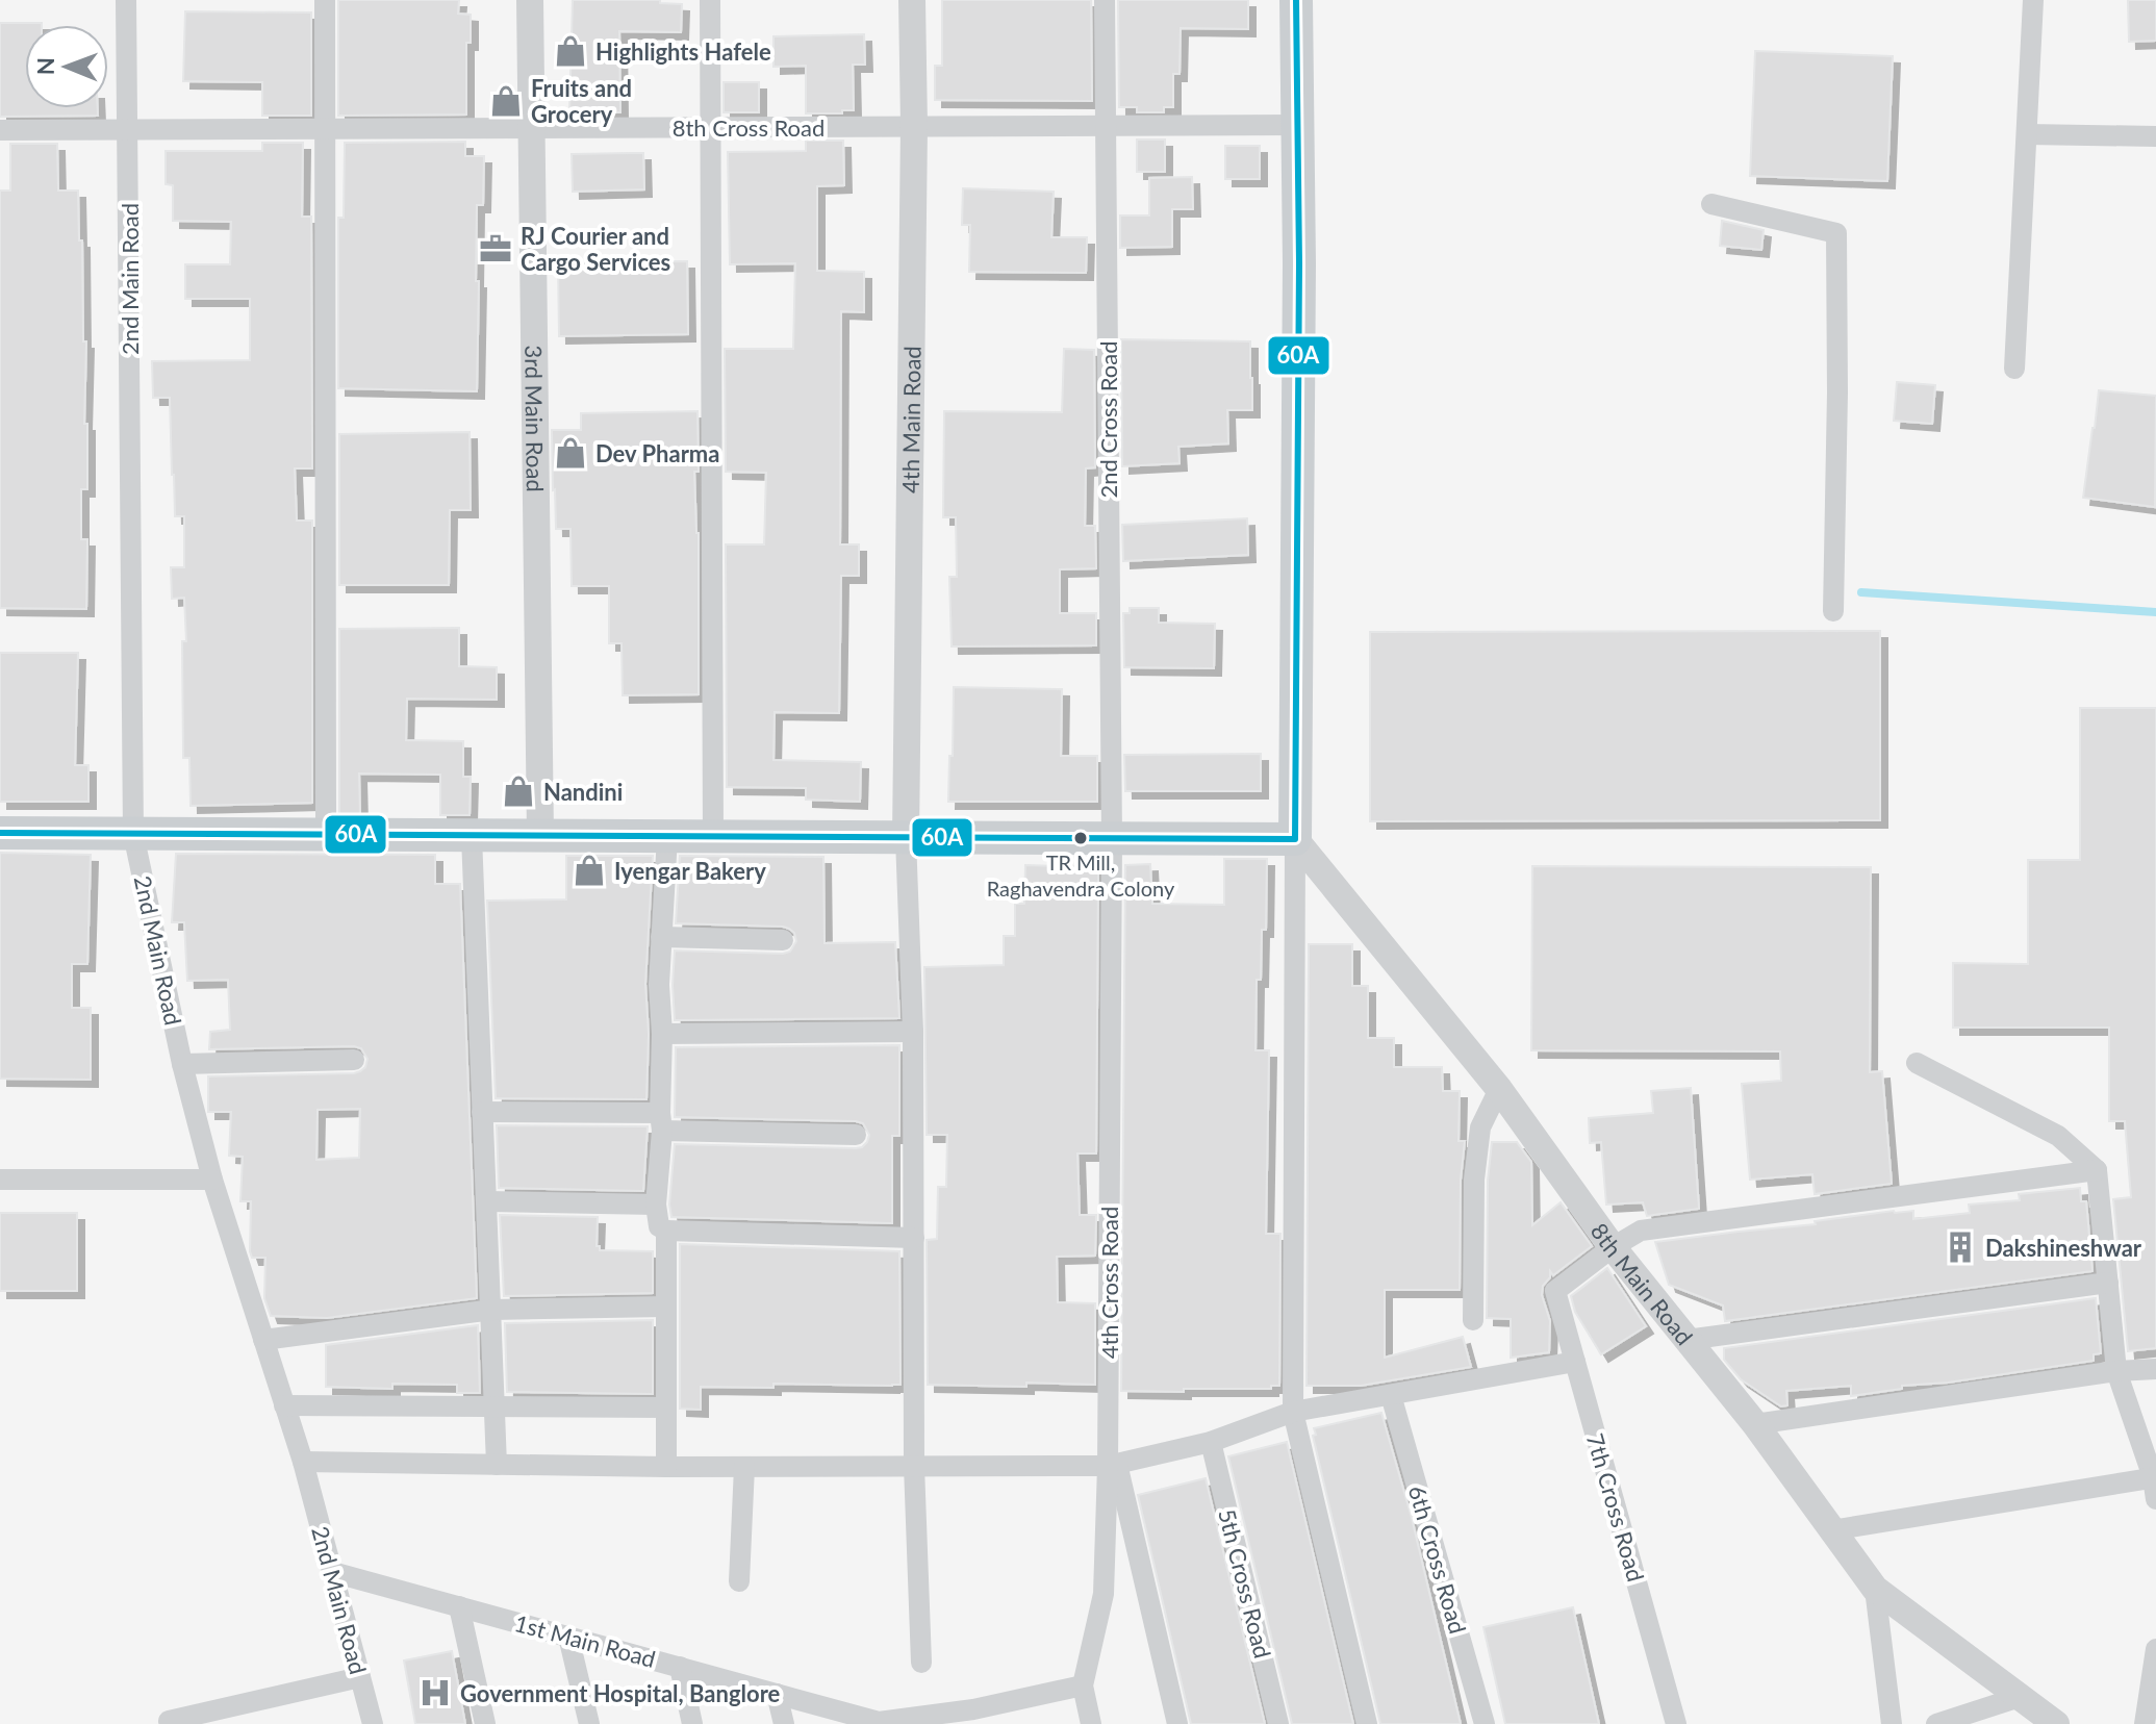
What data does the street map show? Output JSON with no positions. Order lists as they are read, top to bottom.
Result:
{
  "streets": {
    "street": [
      "8th Cross Road",
      "2nd Main Road",
      "3rd Main Road",
      "4th Main Road",
      "2nd Cross Road",
      "4th Cross Road",
      "8th Main Road",
      "7th Cross Road",
      "6th Cross Road",
      "5th Cross Road",
      "1st Main Road"
    ]
  },
  "crossings": [
    ["8th Cross Road", "2nd Main Road"],
    ["8th Cross Road", "3rd Main Road"],
    ["8th Cross Road", "4th Main Road"],
    ["8th Cross Road", "2nd Cross Road"],
    ["2nd Main Road", "1st Main Road"],
    ["2nd Cross Road", "4th Cross Road"],
    ["4th Cross Road", "1st Main Road"],
    ["8th Main Road", "7th Cross Road"]
  ],
  "places": {
    "shop": [
      "Highlights Hafele",
      "Fruits and Grocery",
      "Dev Pharma",
      "Nandini",
      "Iyengar Bakery"
    ],
    "office": ["RJ Courier and Cargo Services"],
    "other": ["TR Mill, Raghavendra Colony"],
    "building": ["Dakshineshwar"],
    "hospital": ["Government Hospital, Banglore"]
  },
  "lines": ["transit line 60A"],
  "north": "left"
}
